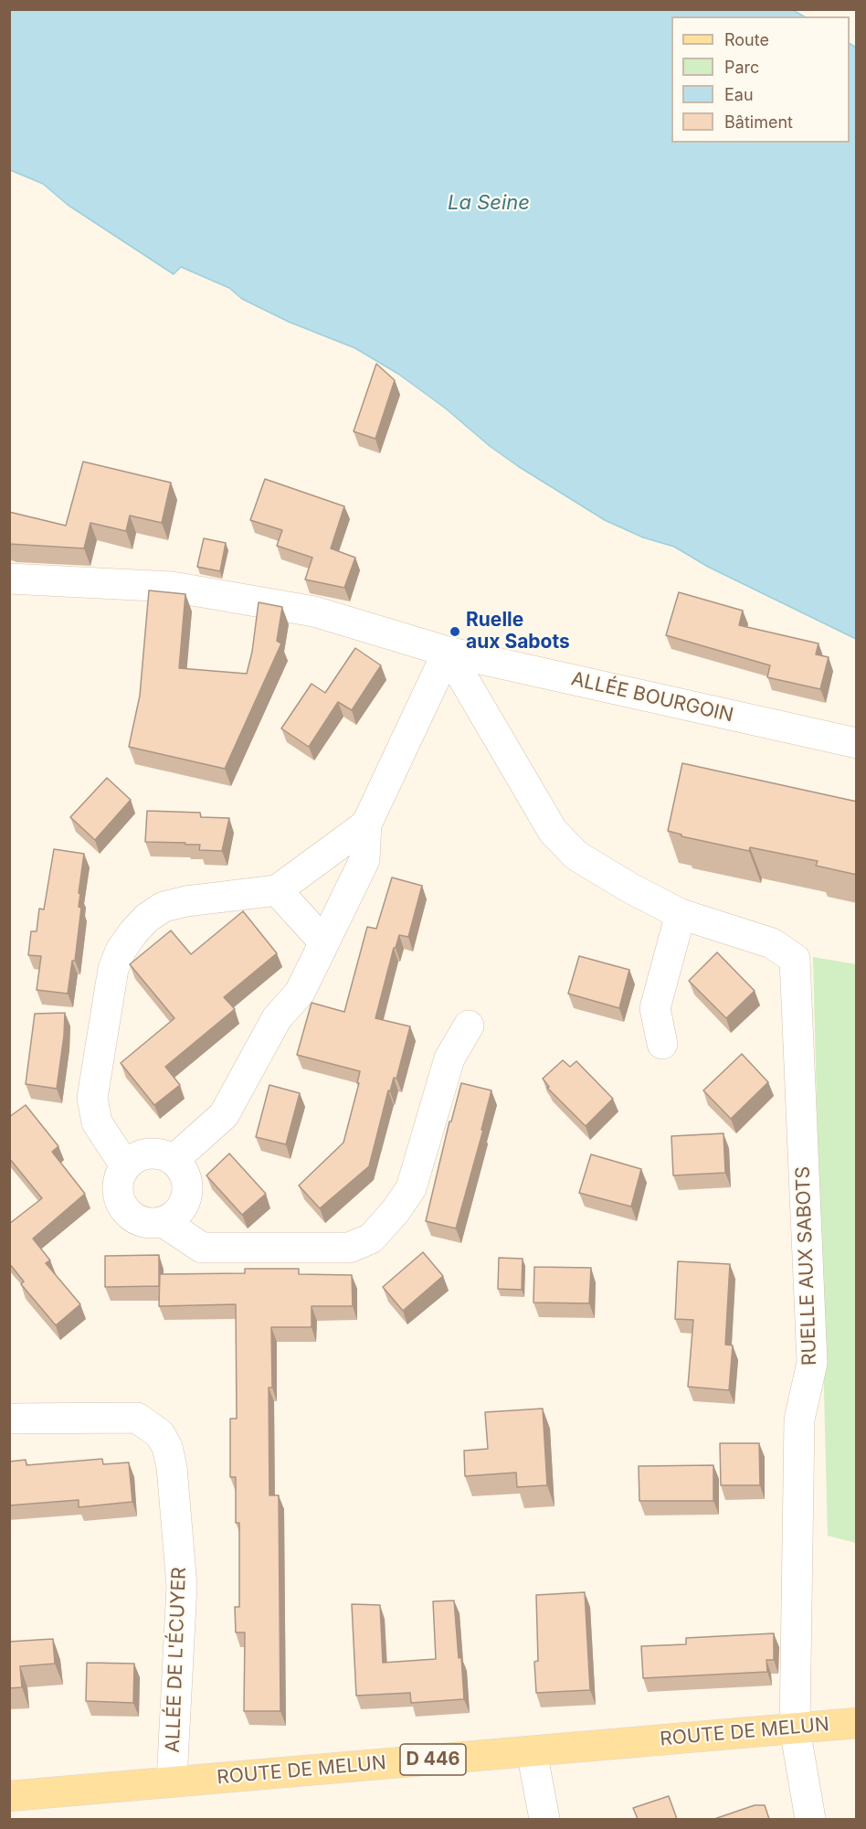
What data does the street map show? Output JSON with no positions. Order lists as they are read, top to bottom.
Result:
{
  "streets": {
    "main road": ["ROUTE DE MELUN", "D 446"],
    "street": ["ALLÉE BOURGOIN", "RUELLE AUX SABOTS", "ALLÉE DE L'ÉCUYER"]
  },
  "crossings": [
    ["ALLÉE BOURGOIN", "RUELLE AUX SABOTS"],
    ["RUELLE AUX SABOTS", "ROUTE DE MELUN"],
    ["ALLÉE DE L'ÉCUYER", "ROUTE DE MELUN"]
  ],
  "water": ["La Seine"],
  "places": ["Ruelle aux Sabots"],
  "legend": [
    "Route",
    "Parc",
    "Eau",
    "Bâtiment"
  ]
}
